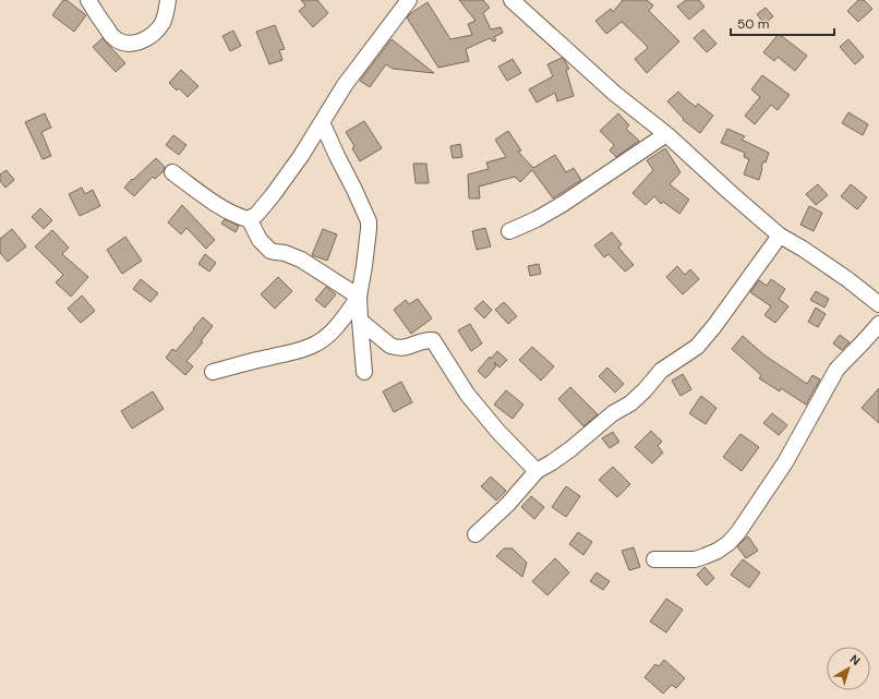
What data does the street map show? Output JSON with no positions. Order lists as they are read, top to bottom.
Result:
{
  "scale_bar": "50 m",
  "north": "top right"
}
